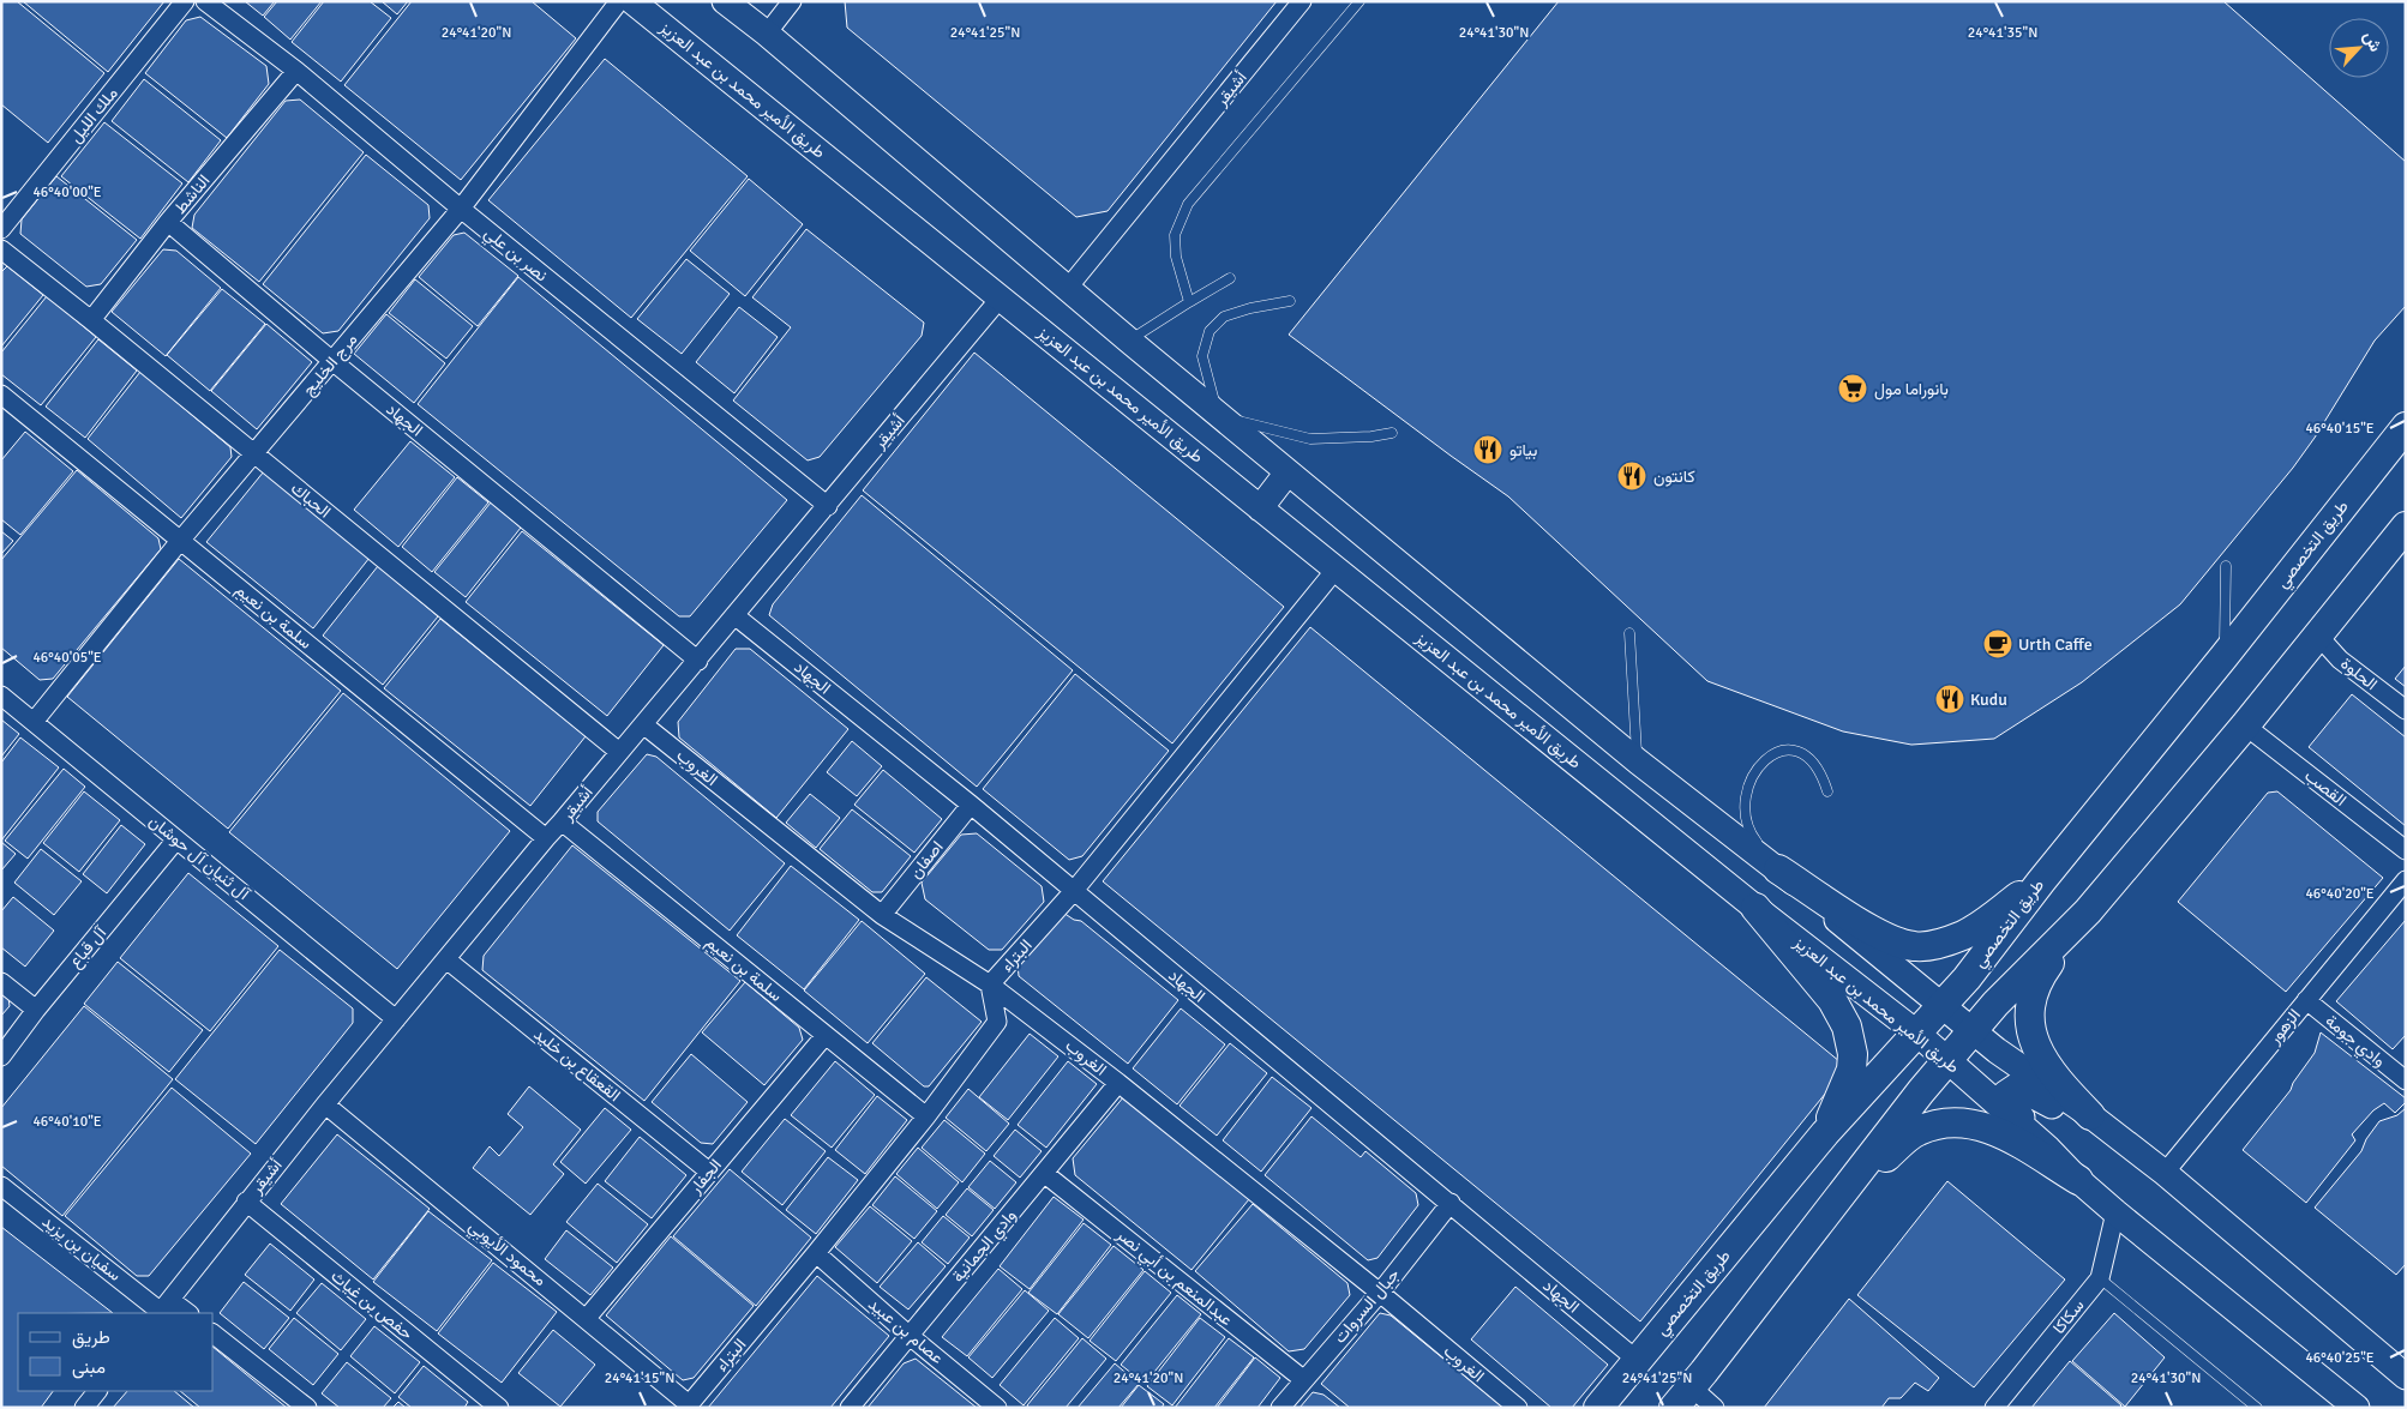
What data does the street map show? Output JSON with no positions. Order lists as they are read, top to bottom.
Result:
{
  "streets": {
    "main road": ["طريق الأمير محمد بن عبد العزيز", "طريق التخصصي"],
    "street": [
      "أشيقر",
      "ملك الليل",
      "الناشط",
      "نصر بن علي",
      "مرج الخليج",
      "الجهاد",
      "الحباك",
      "سلمة بن نعيم",
      "الحلوة",
      "الغروب",
      "القصب",
      "آل ثنيان آل حوشان",
      "اصفان",
      "آل قباع",
      "البتراء",
      "الزهور",
      "وادي جومة",
      "القعقاع بن خليد",
      "الجفار",
      "وادي الجمانية",
      "سفيان بن يزيد",
      "محمود الأيوبي",
      "عبدالمنعم بن أبي نصر",
      "حفص بن غياث",
      "جبال السروات",
      "سكاكا",
      "عصام بن عبيد"
    ]
  },
  "crossings": [
    ["أشيقر", "طريق الأمير محمد بن عبد العزيز"],
    ["أشيقر", "نصر بن علي"],
    ["أشيقر", "الجهاد"],
    ["أشيقر", "الحباك"],
    ["أشيقر", "سلمة بن نعيم"],
    ["أشيقر", "الغروب"],
    ["أشيقر", "آل ثنيان آل حوشان"],
    ["أشيقر", "القعقاع بن خليد"],
    ["أشيقر", "سفيان بن يزيد"],
    ["أشيقر", "محمود الأيوبي"],
    ["أشيقر", "حفص بن غياث"],
    ["طريق الأمير محمد بن عبد العزيز", "طريق التخصصي"],
    ["طريق الأمير محمد بن عبد العزيز", "البتراء"],
    ["طريق الأمير محمد بن عبد العزيز", "سكاكا"],
    ["الناشط", "نصر بن علي"],
    ["الناشط", "الجهاد"],
    ["الناشط", "الحباك"],
    ["نصر بن علي", "مرج الخليج"],
    ["مرج الخليج", "الجهاد"],
    ["مرج الخليج", "الحباك"],
    ["مرج الخليج", "سلمة بن نعيم"],
    ["مرج الخليج", "آل ثنيان آل حوشان"],
    ["الجهاد", "طريق التخصصي"],
    ["الجهاد", "اصفان"],
    ["الجهاد", "البتراء"],
    ["الجهاد", "جبال السروات"],
    ["سلمة بن نعيم", "البتراء"],
    ["سلمة بن نعيم", "الجفار"],
    ["الغروب", "اصفان"],
    ["الغروب", "البتراء"],
    ["الغروب", "وادي الجمانية"],
    ["الغروب", "جبال السروات"],
    ["آل ثنيان آل حوشان", "آل قباع"],
    ["البتراء", "محمود الأيوبي"],
    ["البتراء", "عصام بن عبيد"],
    ["الزهور", "وادي جومة"],
    ["القعقاع بن خليد", "الجفار"],
    ["الجفار", "محمود الأيوبي"],
    ["وادي الجمانية", "عبدالمنعم بن أبي نصر"],
    ["وادي الجمانية", "عصام بن عبيد"],
    ["عبدالمنعم بن أبي نصر", "جبال السروات"]
  ],
  "places": {
    "supermarket": ["بانوراما مول"],
    "restaurant": ["بياتو", "كانتون", "Kudu"],
    "cafe": ["Urth Caffe"]
  },
  "legend": ["طريق", "مبنى"],
  "north": "top right",
  "coordinates": [
    "24°41'20\"N",
    "24°41'25\"N",
    "24°41'30\"N",
    "24°41'35\"N",
    "46°40'00\"E",
    "46°40'15\"E",
    "46°40'05\"E",
    "46°40'20\"E",
    "46°40'10\"E",
    "46°40'25\"E",
    "24°41'15\"N"
  ]
}
